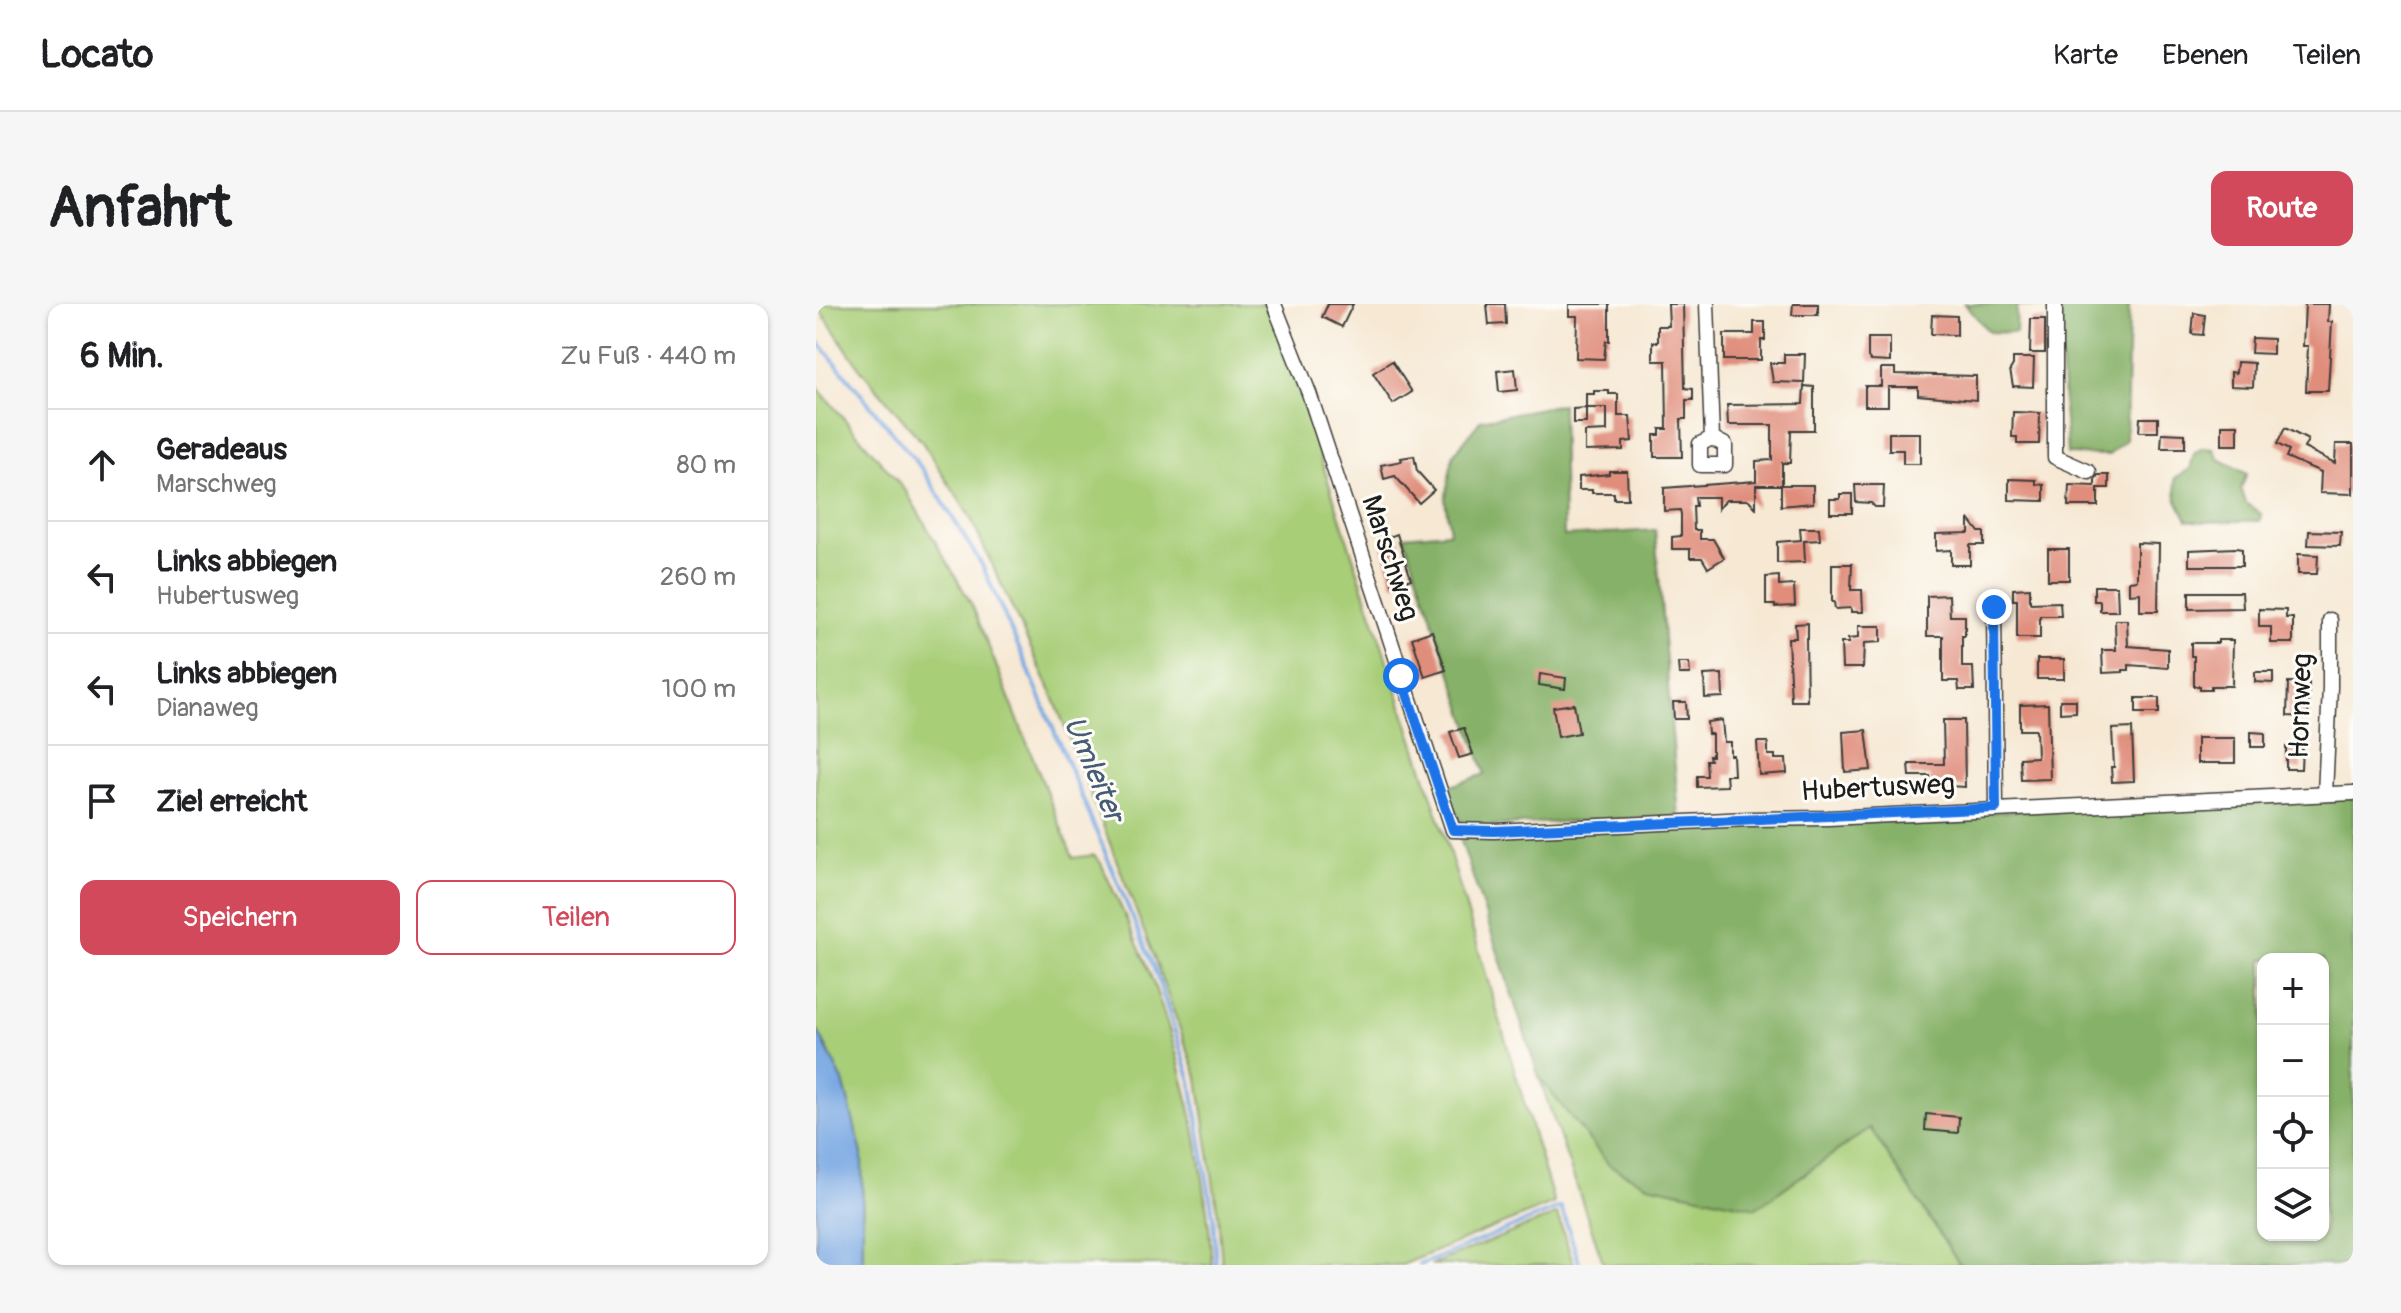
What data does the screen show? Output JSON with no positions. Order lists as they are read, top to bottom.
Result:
{
  "streets": {
    "street": ["Marschweg", "Hornweg", "Hubertusweg"]
  },
  "crossings": [
    ["Marschweg", "Hubertusweg"],
    ["Hornweg", "Hubertusweg"]
  ],
  "water": ["Umleiter"],
  "page": {
    "header": "Locato",
    "nav": ["Karte", "Ebenen", "Teilen"],
    "buttons": [
      "Route",
      ["Speichern", "Teilen"]
    ],
    "title": "Anfahrt",
    "heading": ["6 Min.", "Zu Fuß · 440 m"],
    "list": [
      ["Geradeaus", "Marschweg", "80 m"],
      ["Links abbiegen", "Hubertusweg", "260 m"],
      ["Links abbiegen", "Dianaweg", "100 m"],
      "Ziel erreicht"
    ],
    "map_buttons": ["+", "−"]
  }
}
